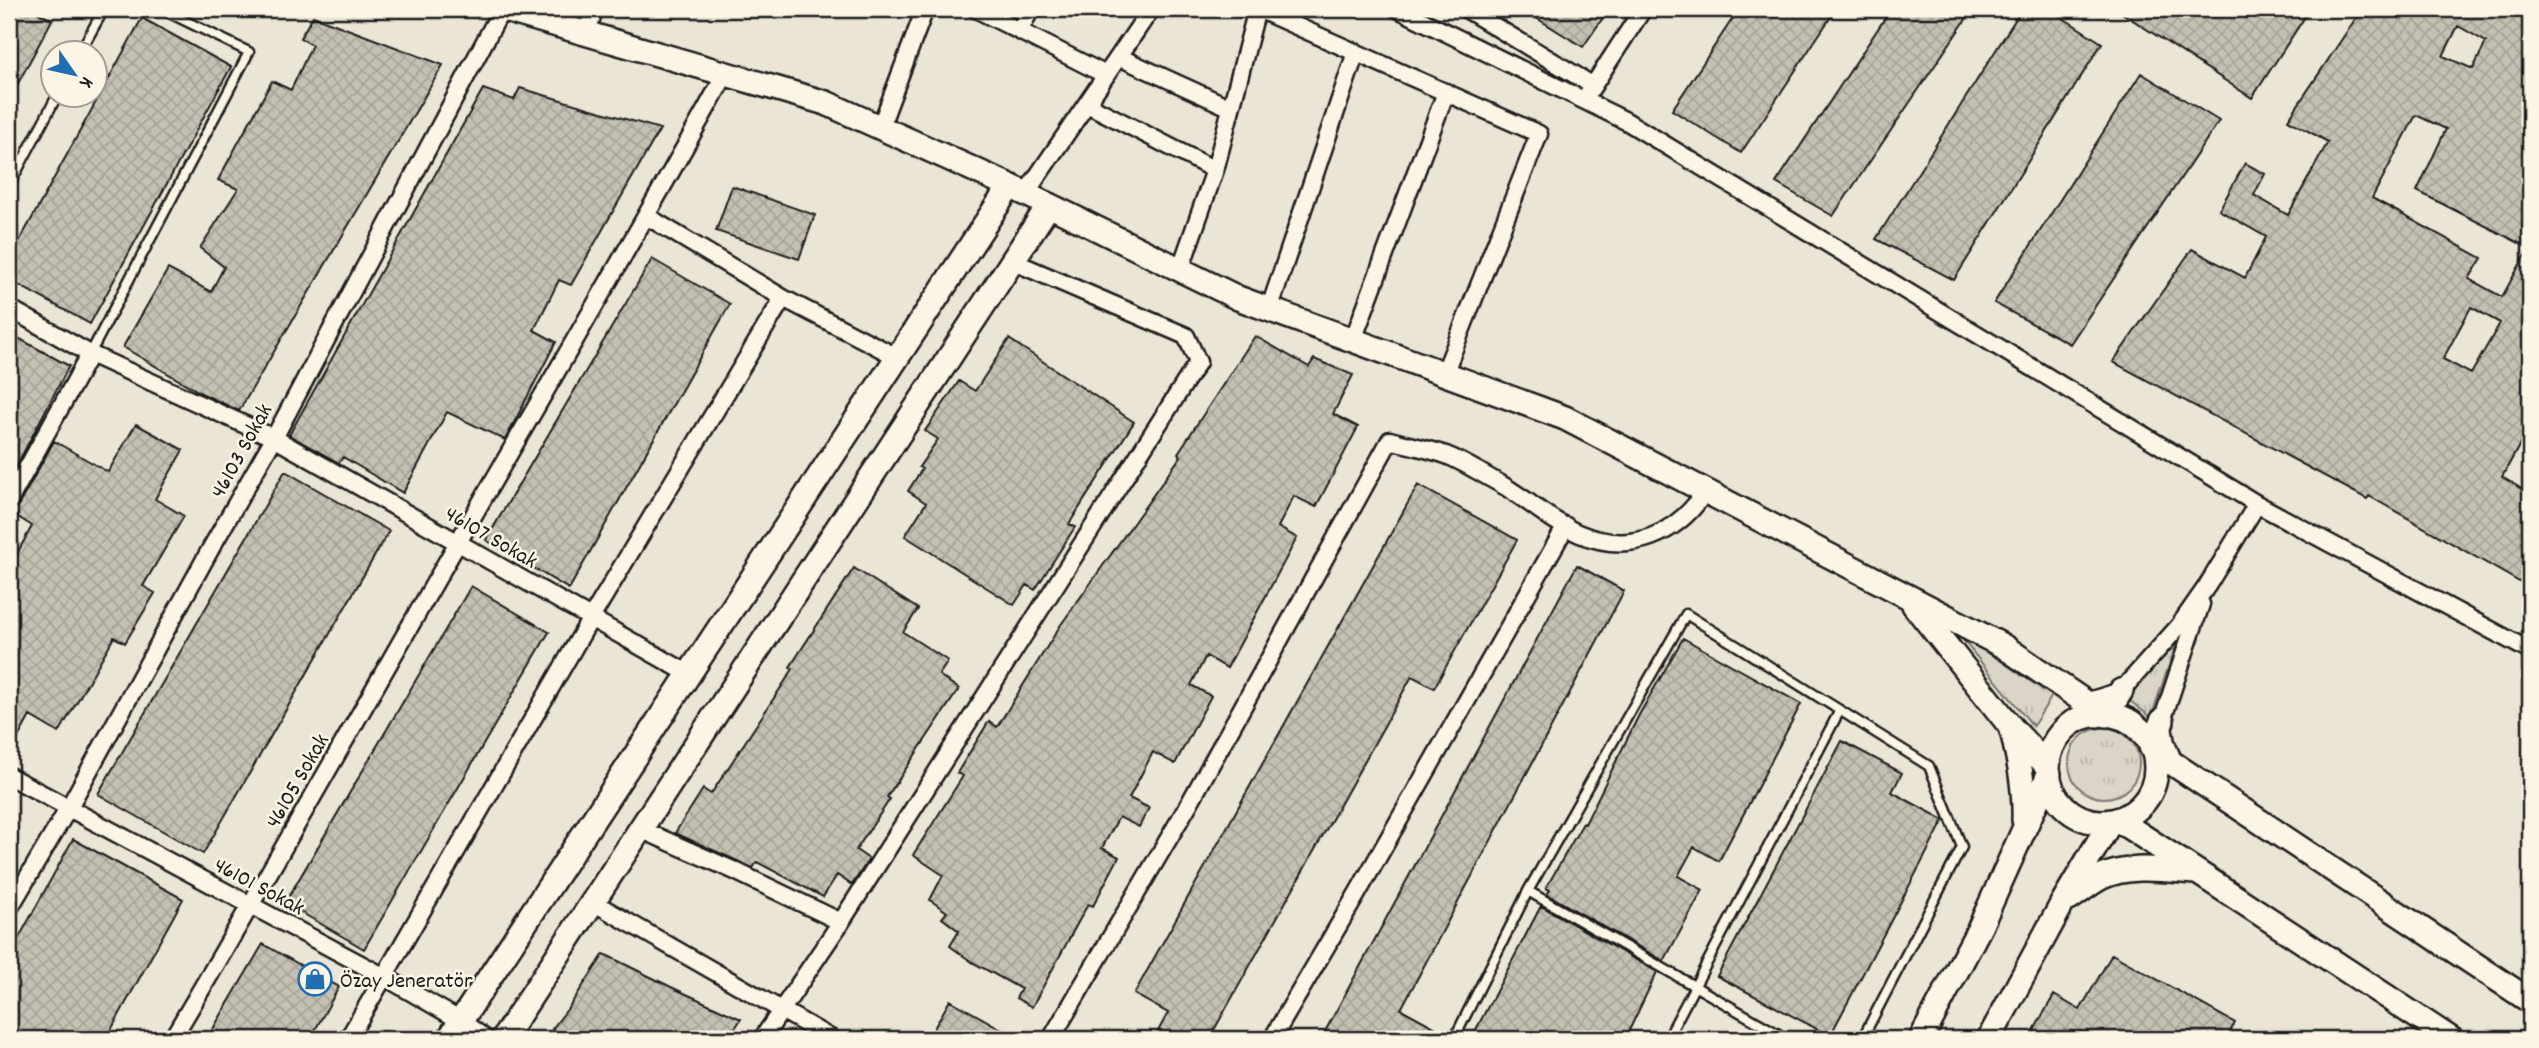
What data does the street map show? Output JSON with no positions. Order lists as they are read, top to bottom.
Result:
{
  "streets": {
    "street": [
      "46103 Sokak",
      "46107 Sokak",
      "46105 Sokak",
      "46101 Sokak"
    ]
  },
  "crossings": [
    ["46103 Sokak", "46107 Sokak"],
    ["46103 Sokak", "46101 Sokak"],
    ["46107 Sokak", "46105 Sokak"],
    ["46105 Sokak", "46101 Sokak"]
  ],
  "places": {
    "shop": ["Özay Jeneratör"]
  },
  "north": "bottom right"
}
